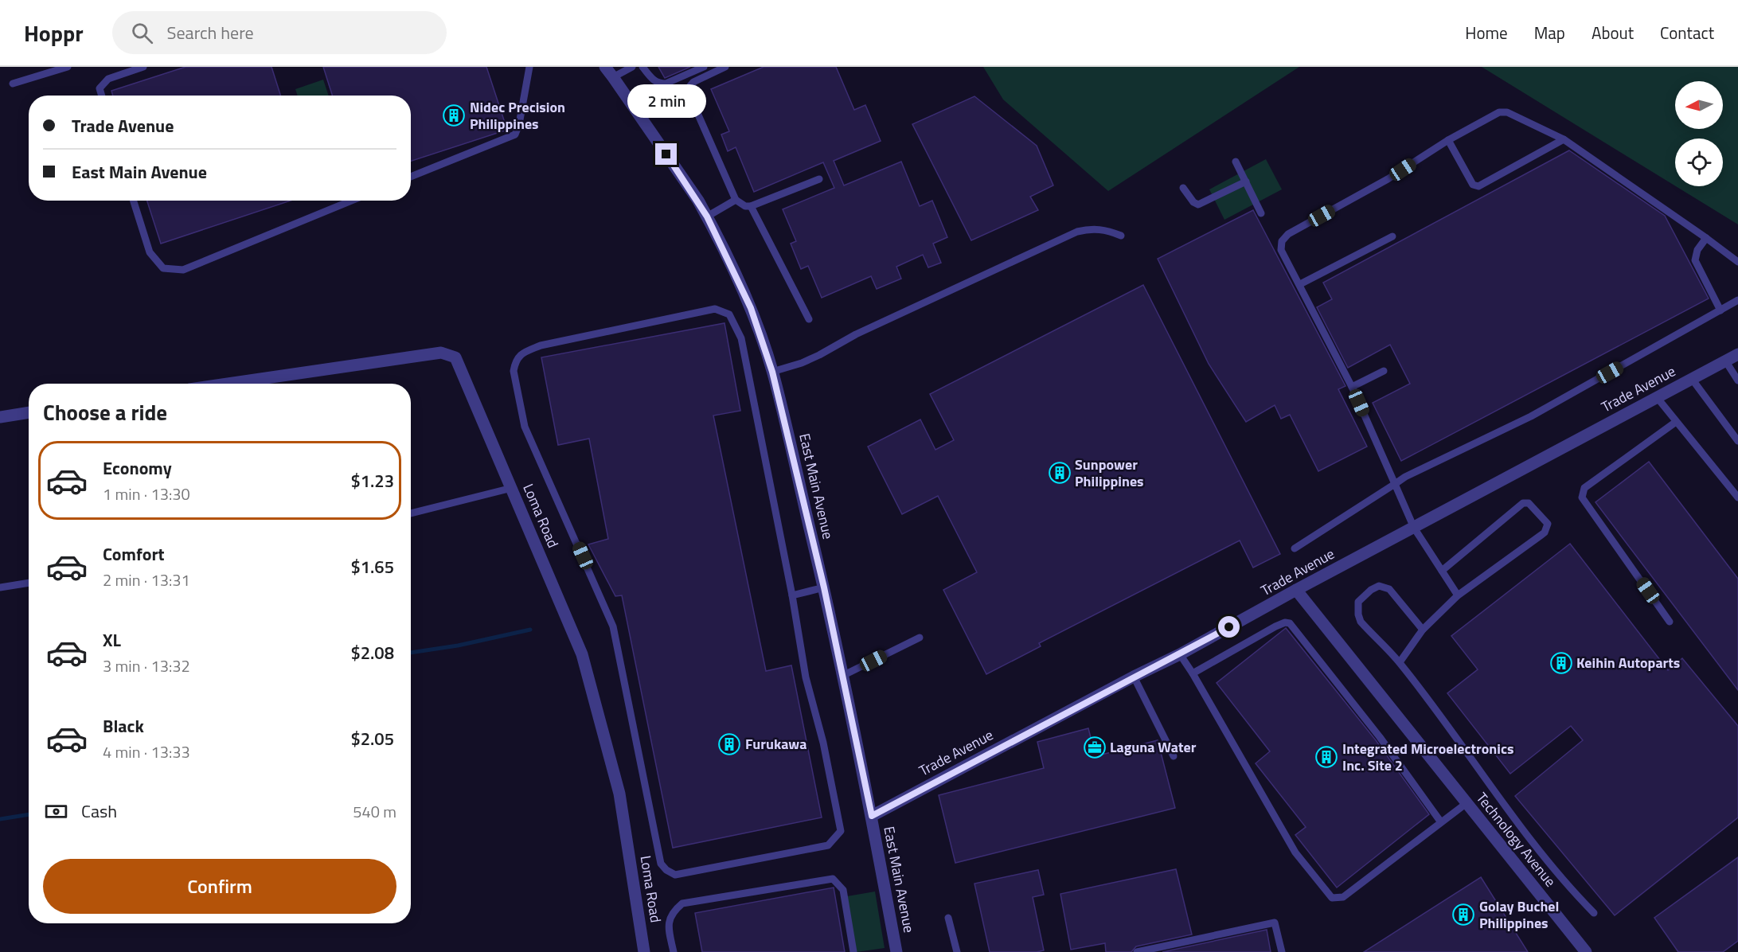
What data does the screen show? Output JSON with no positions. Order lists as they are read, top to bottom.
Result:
{
  "streets": {
    "street": [
      "Trade Avenue",
      "East Main Avenue",
      "Loma Road",
      "Technology Avenue"
    ]
  },
  "crossings": [
    ["Trade Avenue", "East Main Avenue"],
    ["Trade Avenue", "Technology Avenue"]
  ],
  "places": {
    "building": [
      "Nidec Precision Philippines",
      "Sunpower Philippines",
      "Keihin Autoparts",
      "Furukawa",
      "Integrated Microelectronics Inc. Site 2",
      "Golay Buchel Philippines"
    ],
    "office": ["Laguna Water"]
  },
  "north": "left",
  "page": {
    "header": "Hoppr",
    "search": "Search here",
    "nav": [
      "Home",
      "Map",
      "About",
      "Contact"
    ],
    "bubble": "2 min",
    "banner": ["Trade Avenue", "East Main Avenue"],
    "heading": "Choose a ride",
    "list": [
      {
        "name": "Economy",
        "note": "1 min · 13:30",
        "value": "$1.23"
      },
      {
        "name": "Comfort",
        "note": "2 min · 13:31",
        "value": "$1.65"
      },
      {
        "name": "XL",
        "note": "3 min · 13:32",
        "value": "$2.08"
      },
      {
        "name": "Black",
        "note": "4 min · 13:33",
        "value": "$2.05"
      }
    ],
    "pay": ["Cash", "540 m"],
    "buttons": "Confirm"
  }
}
